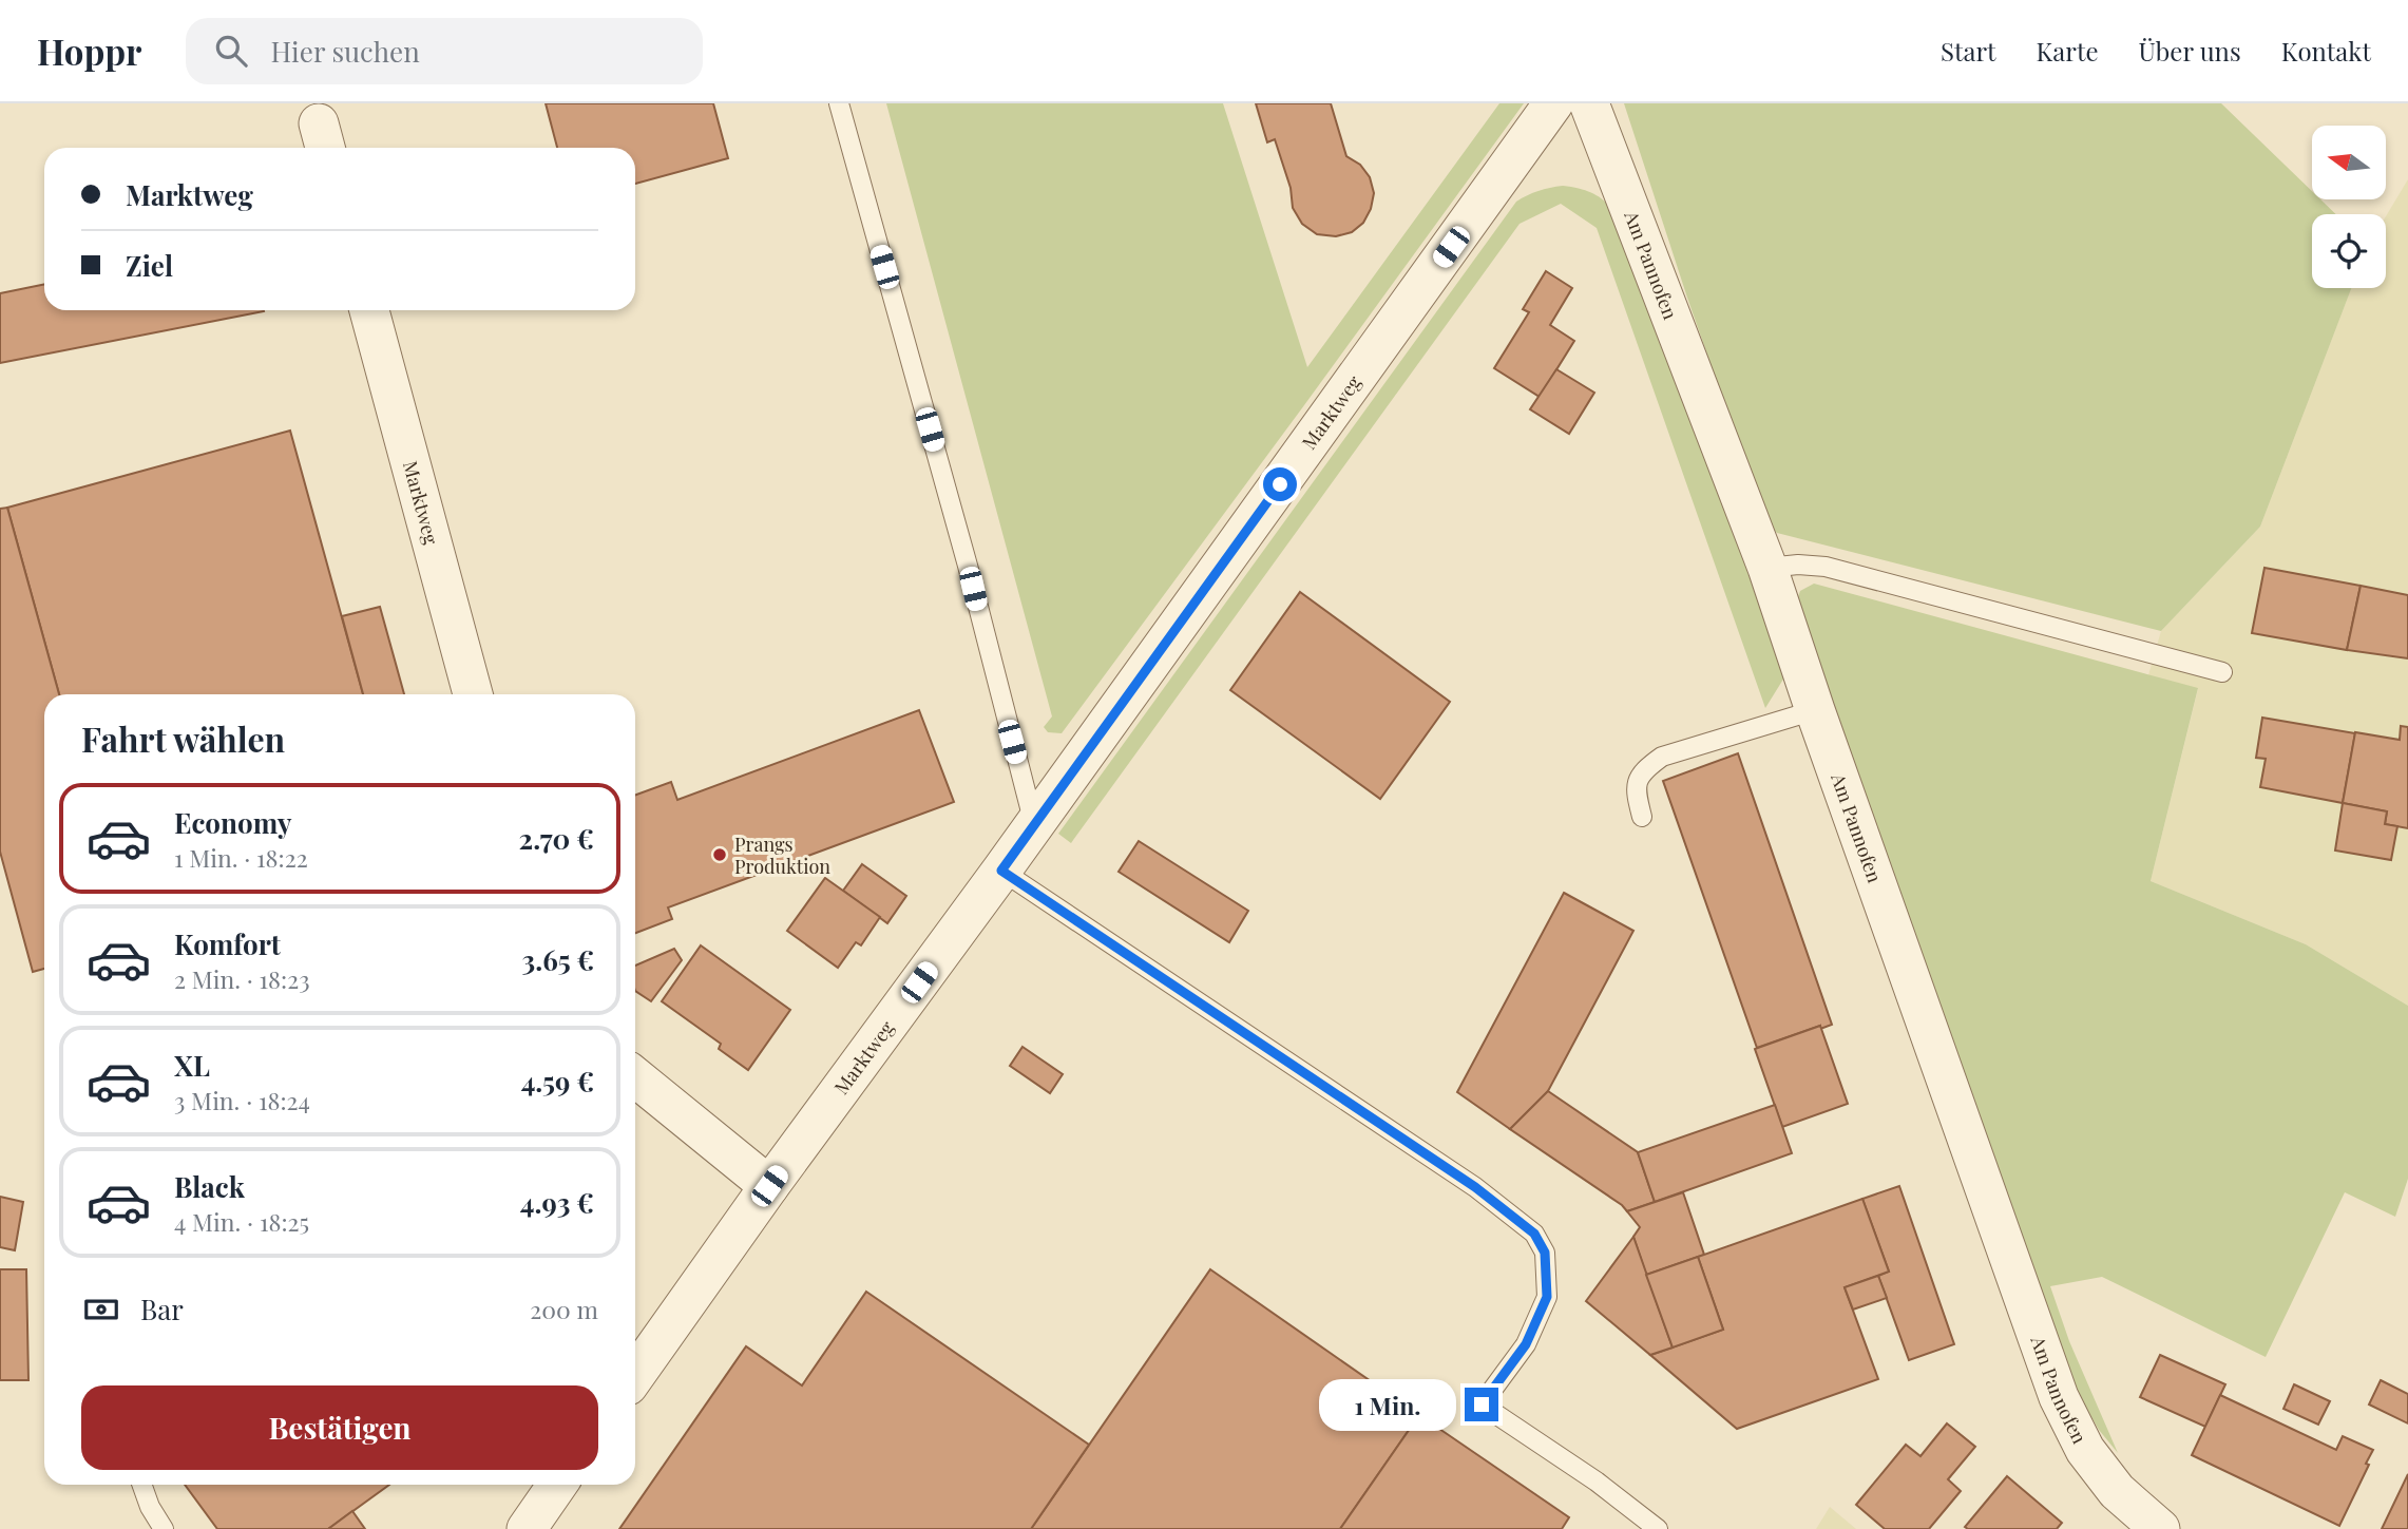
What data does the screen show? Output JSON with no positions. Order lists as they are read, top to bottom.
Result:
{
  "streets": {
    "street": ["Am Pannofen", "Marktweg"]
  },
  "places": ["Prangs Produktion"],
  "north": "left",
  "page": {
    "header": "Hoppr",
    "search": "Hier suchen",
    "nav": [
      "Start",
      "Karte",
      "Über uns",
      "Kontakt"
    ],
    "banner": ["Marktweg", "Ziel"],
    "heading": "Fahrt wählen",
    "list": [
      {
        "name": "Economy",
        "note": "1 Min. · 18:22",
        "value": "2.70 €"
      },
      {
        "name": "Komfort",
        "note": "2 Min. · 18:23",
        "value": "3.65 €"
      },
      {
        "name": "XL",
        "note": "3 Min. · 18:24",
        "value": "4.59 €"
      },
      {
        "name": "Black",
        "note": "4 Min. · 18:25",
        "value": "4.93 €"
      }
    ],
    "pay": ["Bar", "200 m"],
    "buttons": "Bestätigen",
    "bubble": "1 Min."
  }
}
